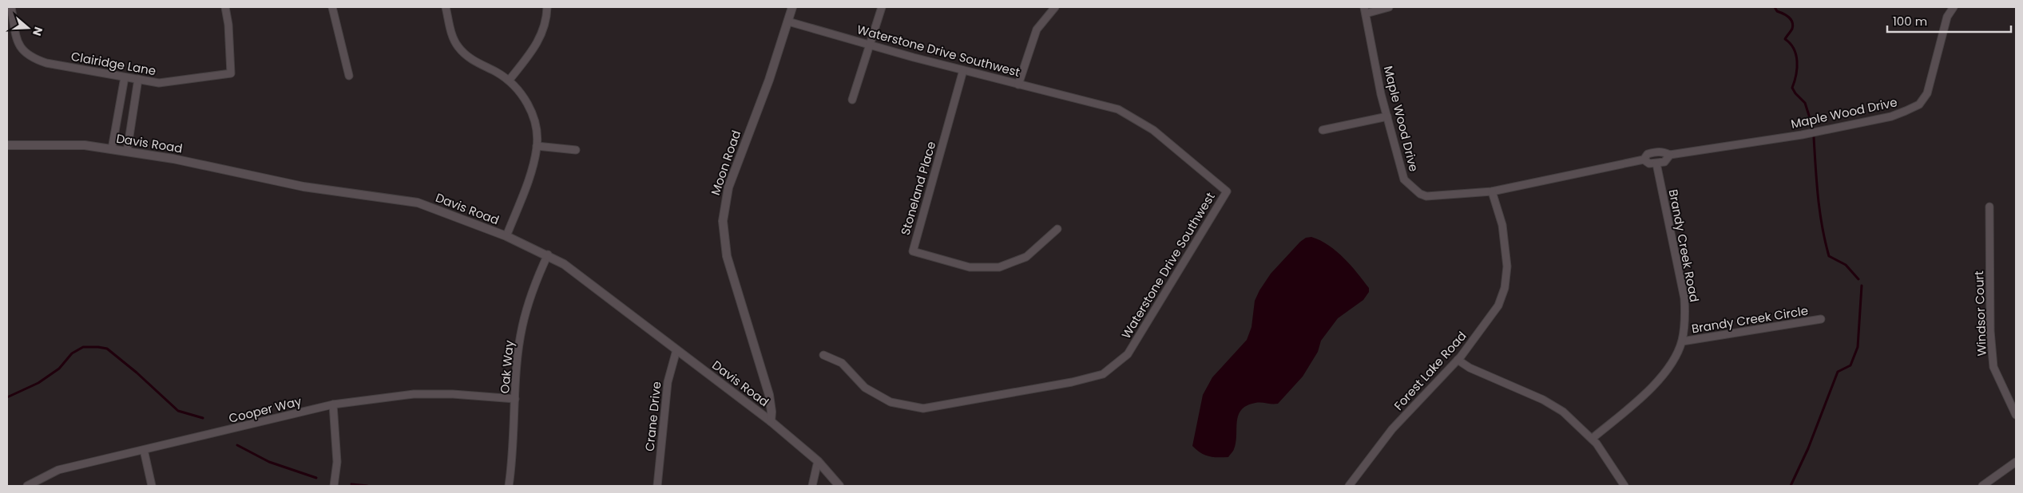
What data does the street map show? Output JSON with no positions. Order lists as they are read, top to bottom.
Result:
{
  "streets": {
    "street": [
      "Waterstone Drive Southwest",
      "Clairidge Lane",
      "Maple Wood Drive",
      "Davis Road",
      "Moon Road",
      "Stoneland Place",
      "Brandy Creek Road",
      "Windsor Court",
      "Brandy Creek Circle",
      "Oak Way",
      "Forest Lake Road",
      "Cooper Way",
      "Crane Drive"
    ]
  },
  "crossings": [
    ["Waterstone Drive Southwest", "Moon Road"],
    ["Waterstone Drive Southwest", "Stoneland Place"],
    ["Maple Wood Drive", "Brandy Creek Road"],
    ["Maple Wood Drive", "Forest Lake Road"],
    ["Davis Road", "Moon Road"],
    ["Davis Road", "Oak Way"],
    ["Davis Road", "Crane Drive"],
    ["Brandy Creek Road", "Brandy Creek Circle"],
    ["Oak Way", "Cooper Way"]
  ],
  "scale_bar": "100 m",
  "north": "right"
}
